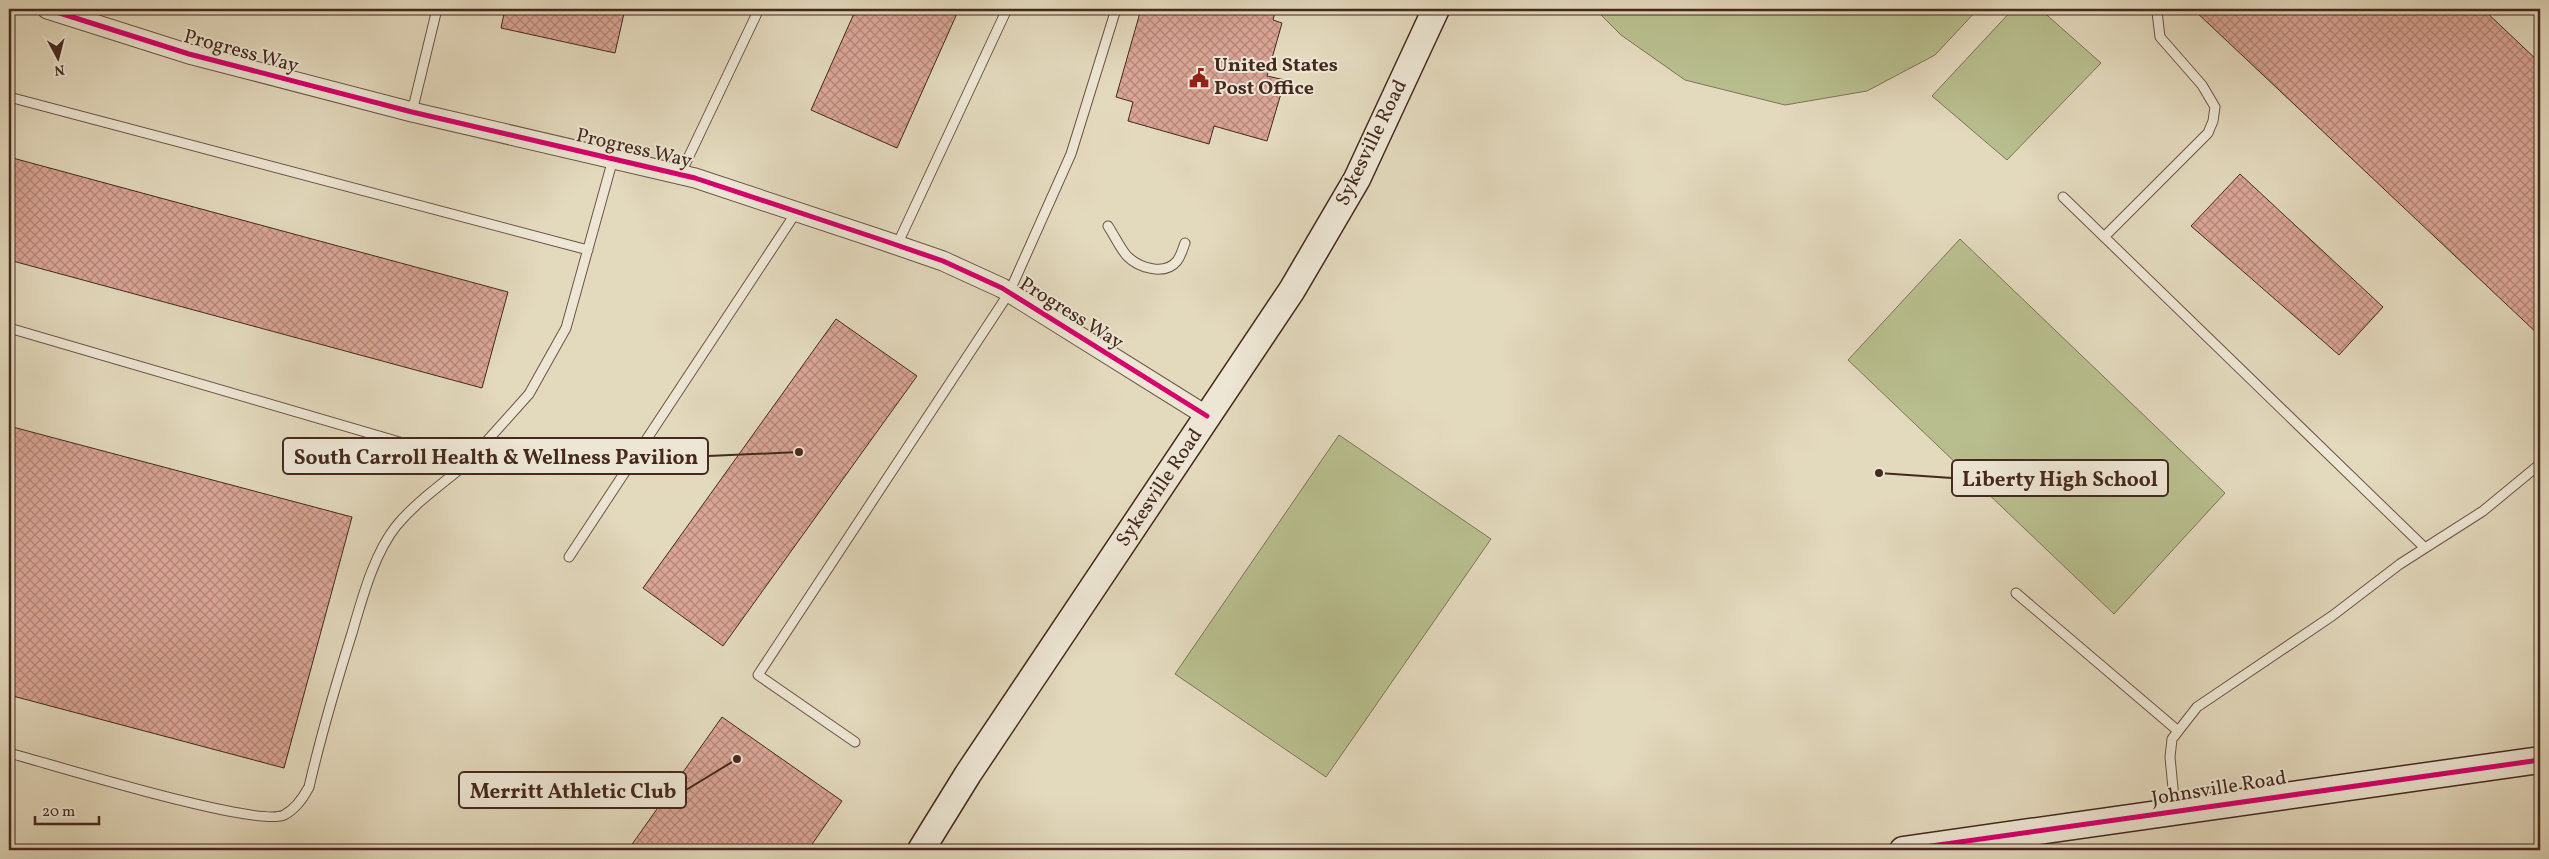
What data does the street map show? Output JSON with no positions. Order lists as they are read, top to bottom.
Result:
{
  "streets": {
    "main road": ["Sykesville Road", "Johnsville Road"],
    "street": ["Progress Way"]
  },
  "crossings": [
    ["Progress Way", "Sykesville Road"]
  ],
  "places": {
    "public building": ["United States Post Office"],
    "other": ["South Carroll Health & Wellness Pavilion", "Liberty High School", "Merritt Athletic Club"]
  },
  "scale_bar": "20 m",
  "north": "bottom"
}
